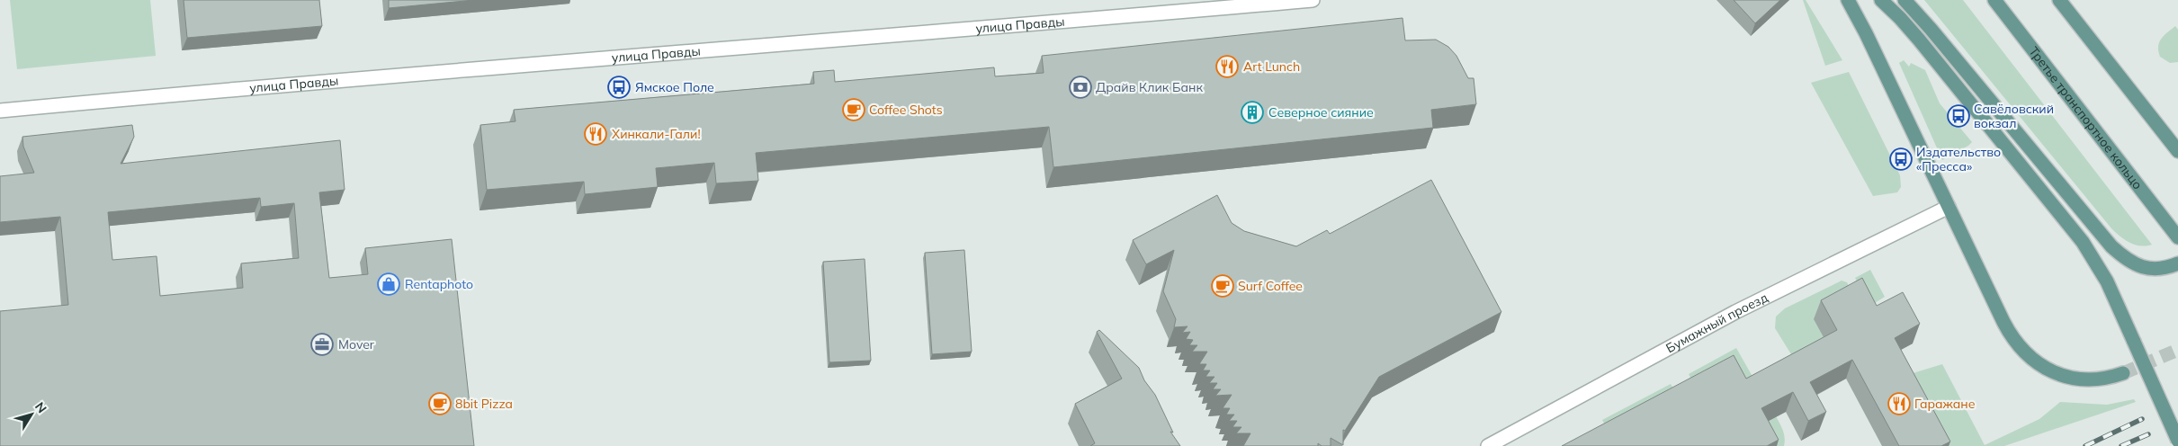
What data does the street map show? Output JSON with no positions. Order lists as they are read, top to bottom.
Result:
{
  "streets": {
    "main road": ["Третье транспортное кольцо"],
    "street": ["улица Правды", "Бумажный проезд"]
  },
  "places": {
    "restaurant": ["Art Lunch", "Хинкали-Гали!", "Гаражане"],
    "bus stop": ["Ямское Поле", "Савёловский вокзал", "Издательство «Пресса»"],
    "bank": ["Драйв Клик Банк"],
    "cafe": ["Coffee Shots", "Surf Coffee", "8bit Pizza"],
    "building": ["Северное сияние"],
    "shop": ["Rentaphoto"],
    "office": ["Mover"]
  },
  "north": "top right"
}
